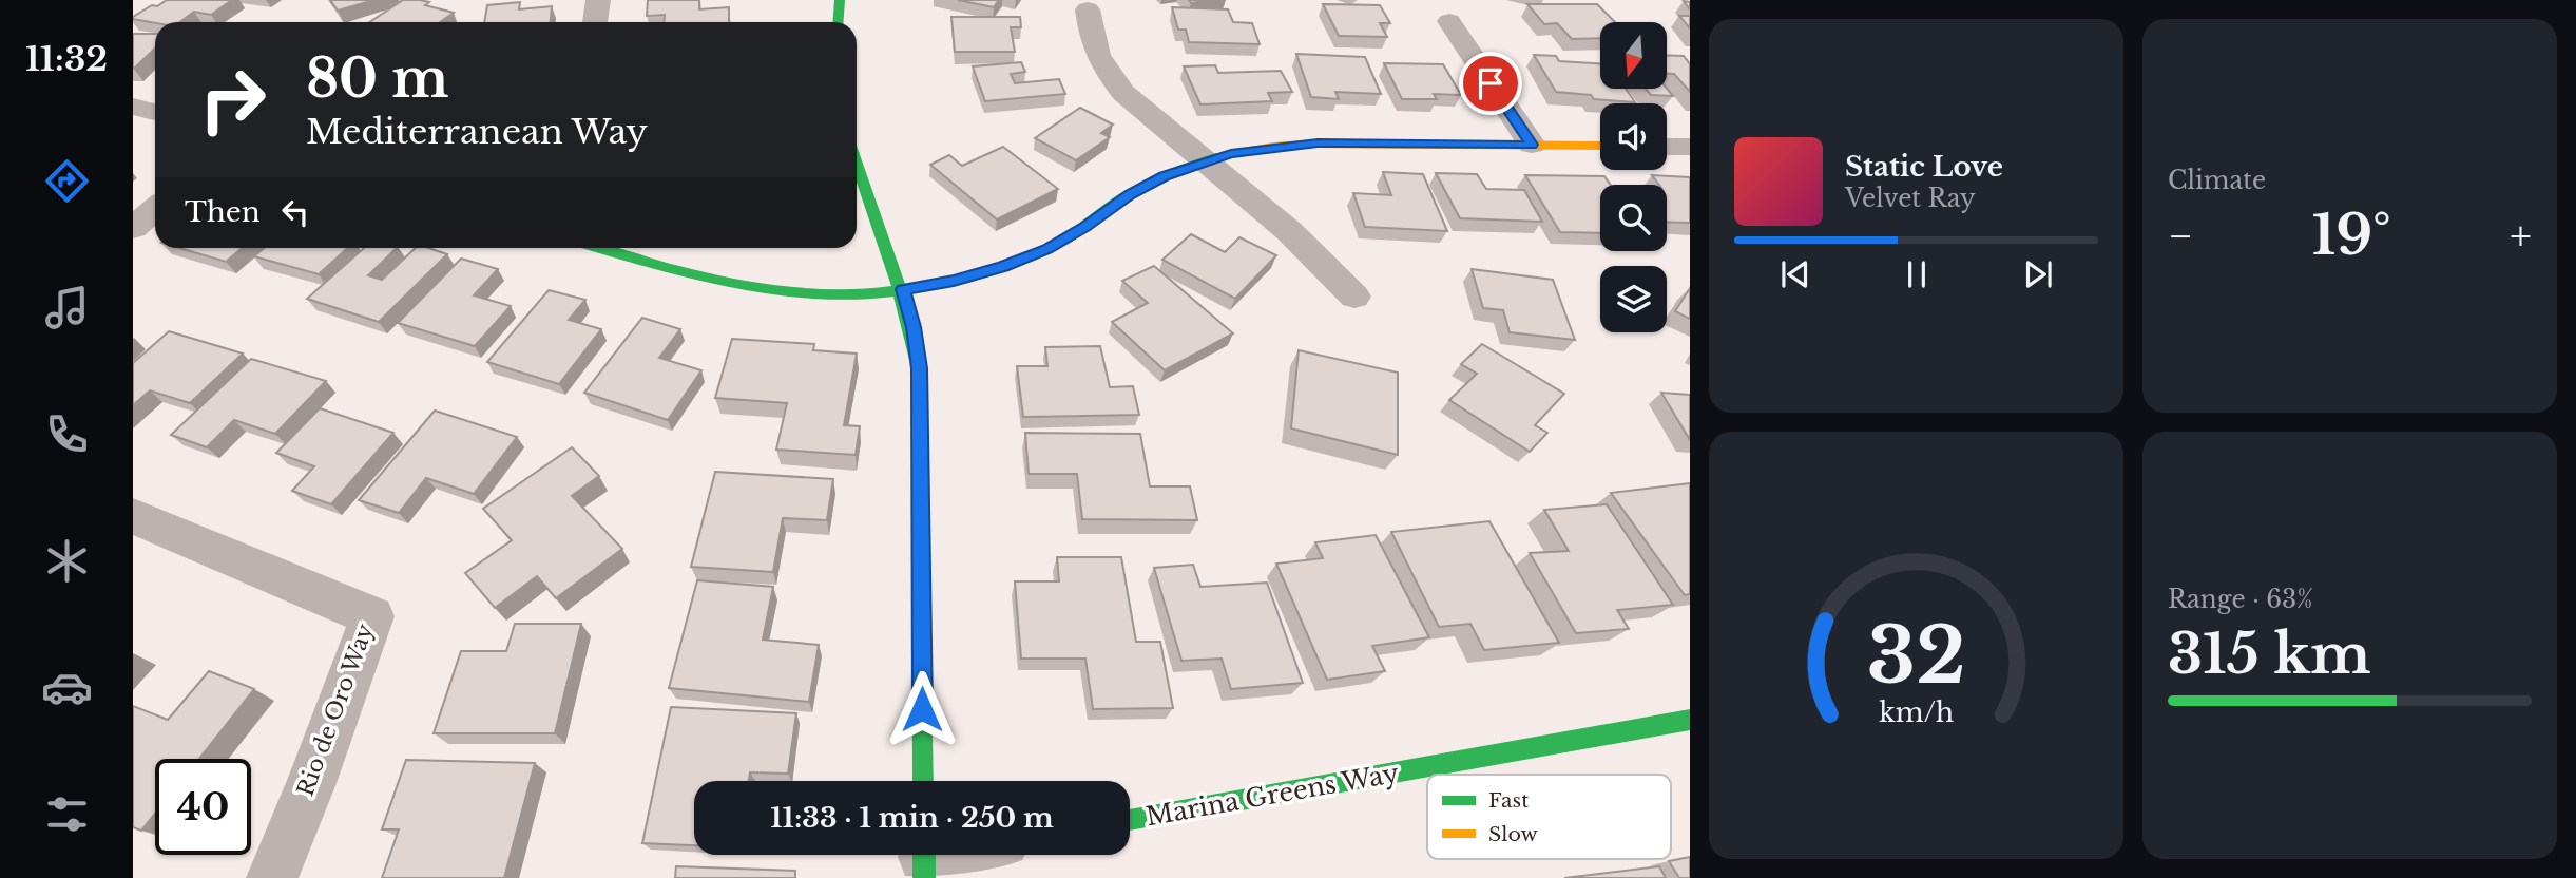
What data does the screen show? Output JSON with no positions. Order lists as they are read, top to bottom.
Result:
{
  "streets": {
    "street": ["Rio de Oro Way", "Marina Greens Way"]
  },
  "legend": ["Fast", "Slow"],
  "north": "bottom",
  "page": {
    "tabs": "11:32",
    "tile": [
      "Climate",
      ["Range · 63%", "315 km"]
    ],
    "turn": ["80 m", "Mediterranean Way"],
    "song": ["Static Love", "Velvet Ray"],
    "then": "Then",
    "heat": ["−", "19°", "+"],
    "limit": "40",
    "trip": "11:33 · 1 min · 250 m",
    "gauge": ["32", "km/h"]
  }
}
